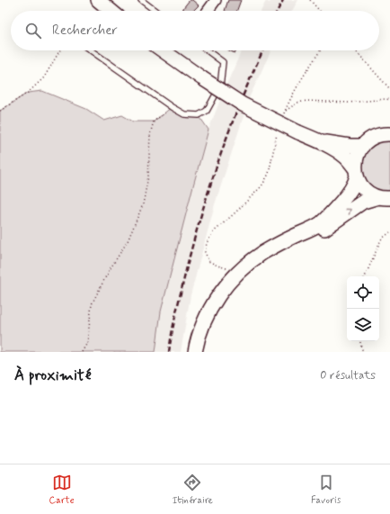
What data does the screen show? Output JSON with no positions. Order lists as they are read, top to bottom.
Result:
{
  "page": {
    "search": "Rechercher",
    "heading": ["À proximité", "0 résultats"],
    "nav": ["Carte", "Itinéraire", "Favoris"]
  }
}
